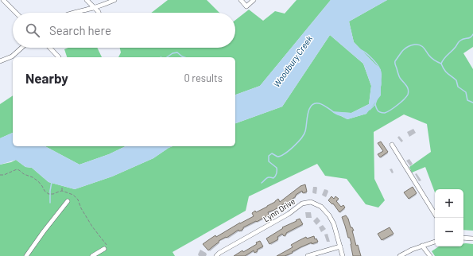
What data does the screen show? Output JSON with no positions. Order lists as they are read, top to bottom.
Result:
{
  "streets": {
    "street": ["Lynn Drive"]
  },
  "water": ["Woodbury Creek"],
  "page": {
    "search": "Search here",
    "heading": ["Nearby", "0 results"],
    "map_buttons": ["+", "−"]
  }
}
